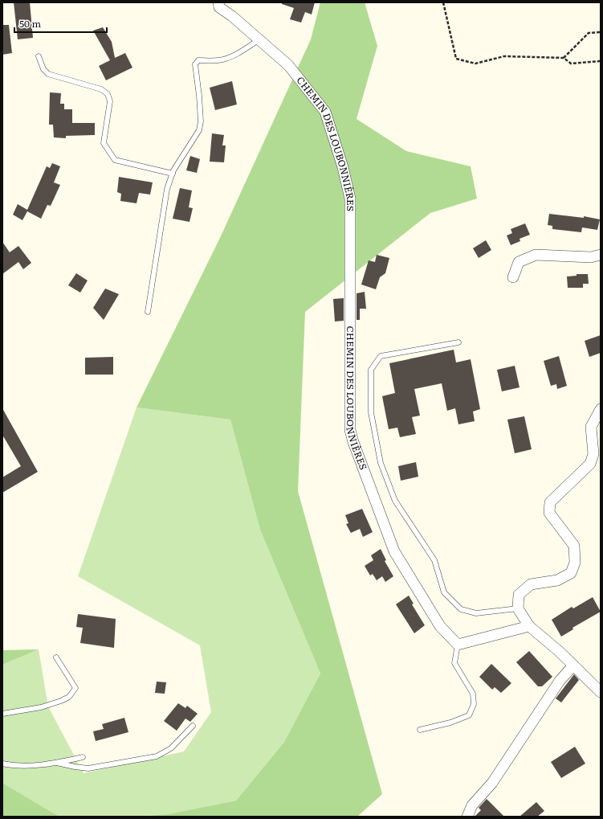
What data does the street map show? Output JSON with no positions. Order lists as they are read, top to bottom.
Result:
{
  "streets": {
    "street": ["CHEMIN DES LOUBONNIÈRES"]
  },
  "scale_bar": "50 m"
}
